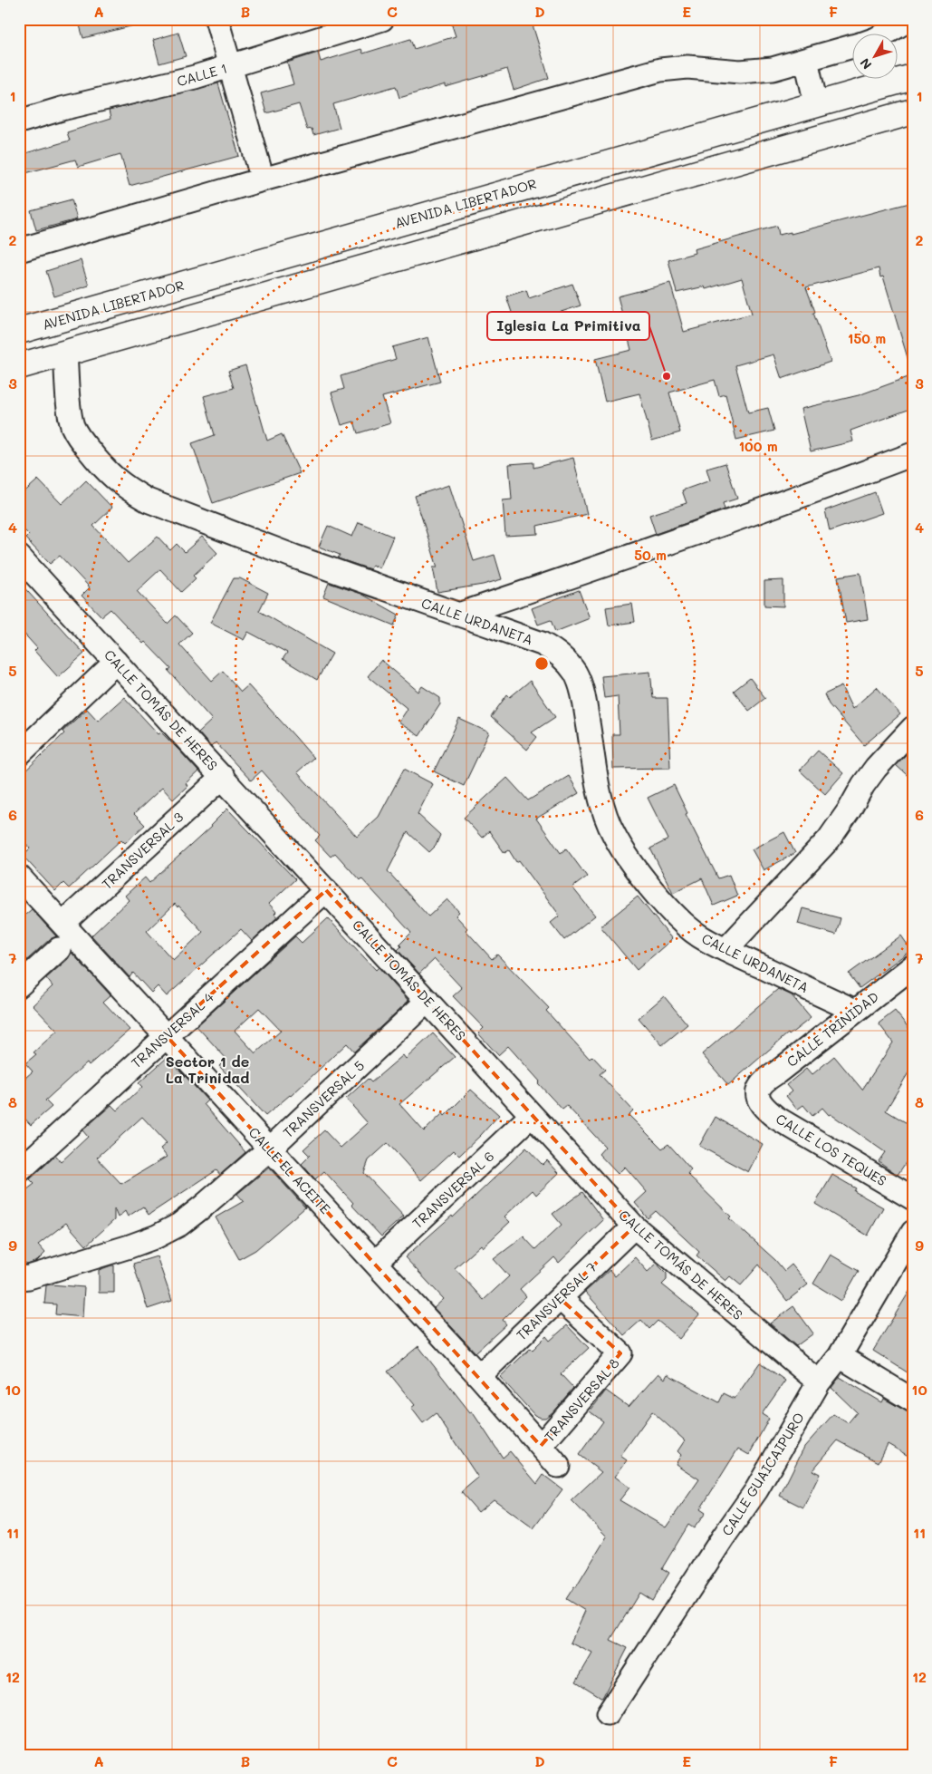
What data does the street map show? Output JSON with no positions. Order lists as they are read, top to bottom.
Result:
{
  "streets": {
    "main road": ["AVENIDA LIBERTADOR"],
    "street": [
      "CALLE 1",
      "CALLE URDANETA",
      "CALLE TOMÁS DE HERES",
      "TRANSVERSAL 3",
      "CALLE TRINIDAD",
      "TRANSVERSAL 4",
      "TRANSVERSAL 5",
      "CALLE LOS TEQUES",
      "CALLE EL ACEITE",
      "TRANSVERSAL 6",
      "TRANSVERSAL 7",
      "TRANSVERSAL 8",
      "CALLE GUAICAIPURO"
    ]
  },
  "crossings": [
    ["CALLE URDANETA", "CALLE TRINIDAD"],
    ["CALLE TOMÁS DE HERES", "TRANSVERSAL 3"],
    ["CALLE TOMÁS DE HERES", "TRANSVERSAL 4"],
    ["CALLE TOMÁS DE HERES", "TRANSVERSAL 5"],
    ["CALLE TOMÁS DE HERES", "TRANSVERSAL 6"],
    ["CALLE TOMÁS DE HERES", "TRANSVERSAL 7"],
    ["CALLE TOMÁS DE HERES", "CALLE GUAICAIPURO"],
    ["TRANSVERSAL 3", "CALLE EL ACEITE"],
    ["CALLE TRINIDAD", "CALLE LOS TEQUES"],
    ["TRANSVERSAL 4", "CALLE EL ACEITE"],
    ["TRANSVERSAL 5", "CALLE EL ACEITE"],
    ["CALLE EL ACEITE", "TRANSVERSAL 6"],
    ["CALLE EL ACEITE", "TRANSVERSAL 7"],
    ["CALLE EL ACEITE", "TRANSVERSAL 8"],
    ["TRANSVERSAL 7", "TRANSVERSAL 8"]
  ],
  "districts": ["Sector 1 de La Trinidad"],
  "places": ["Iglesia La Primitiva"],
  "north": "bottom left",
  "grid": {
    "columns": [
      "A",
      "B",
      "C",
      "D",
      "E",
      "F"
    ],
    "rows": [
      "1",
      "2",
      "3",
      "4",
      "5",
      "6",
      "7",
      "8",
      "9",
      "10",
      "11",
      "12"
    ]
  },
  "rings": ["150 m", "100 m", "50 m"]
}
